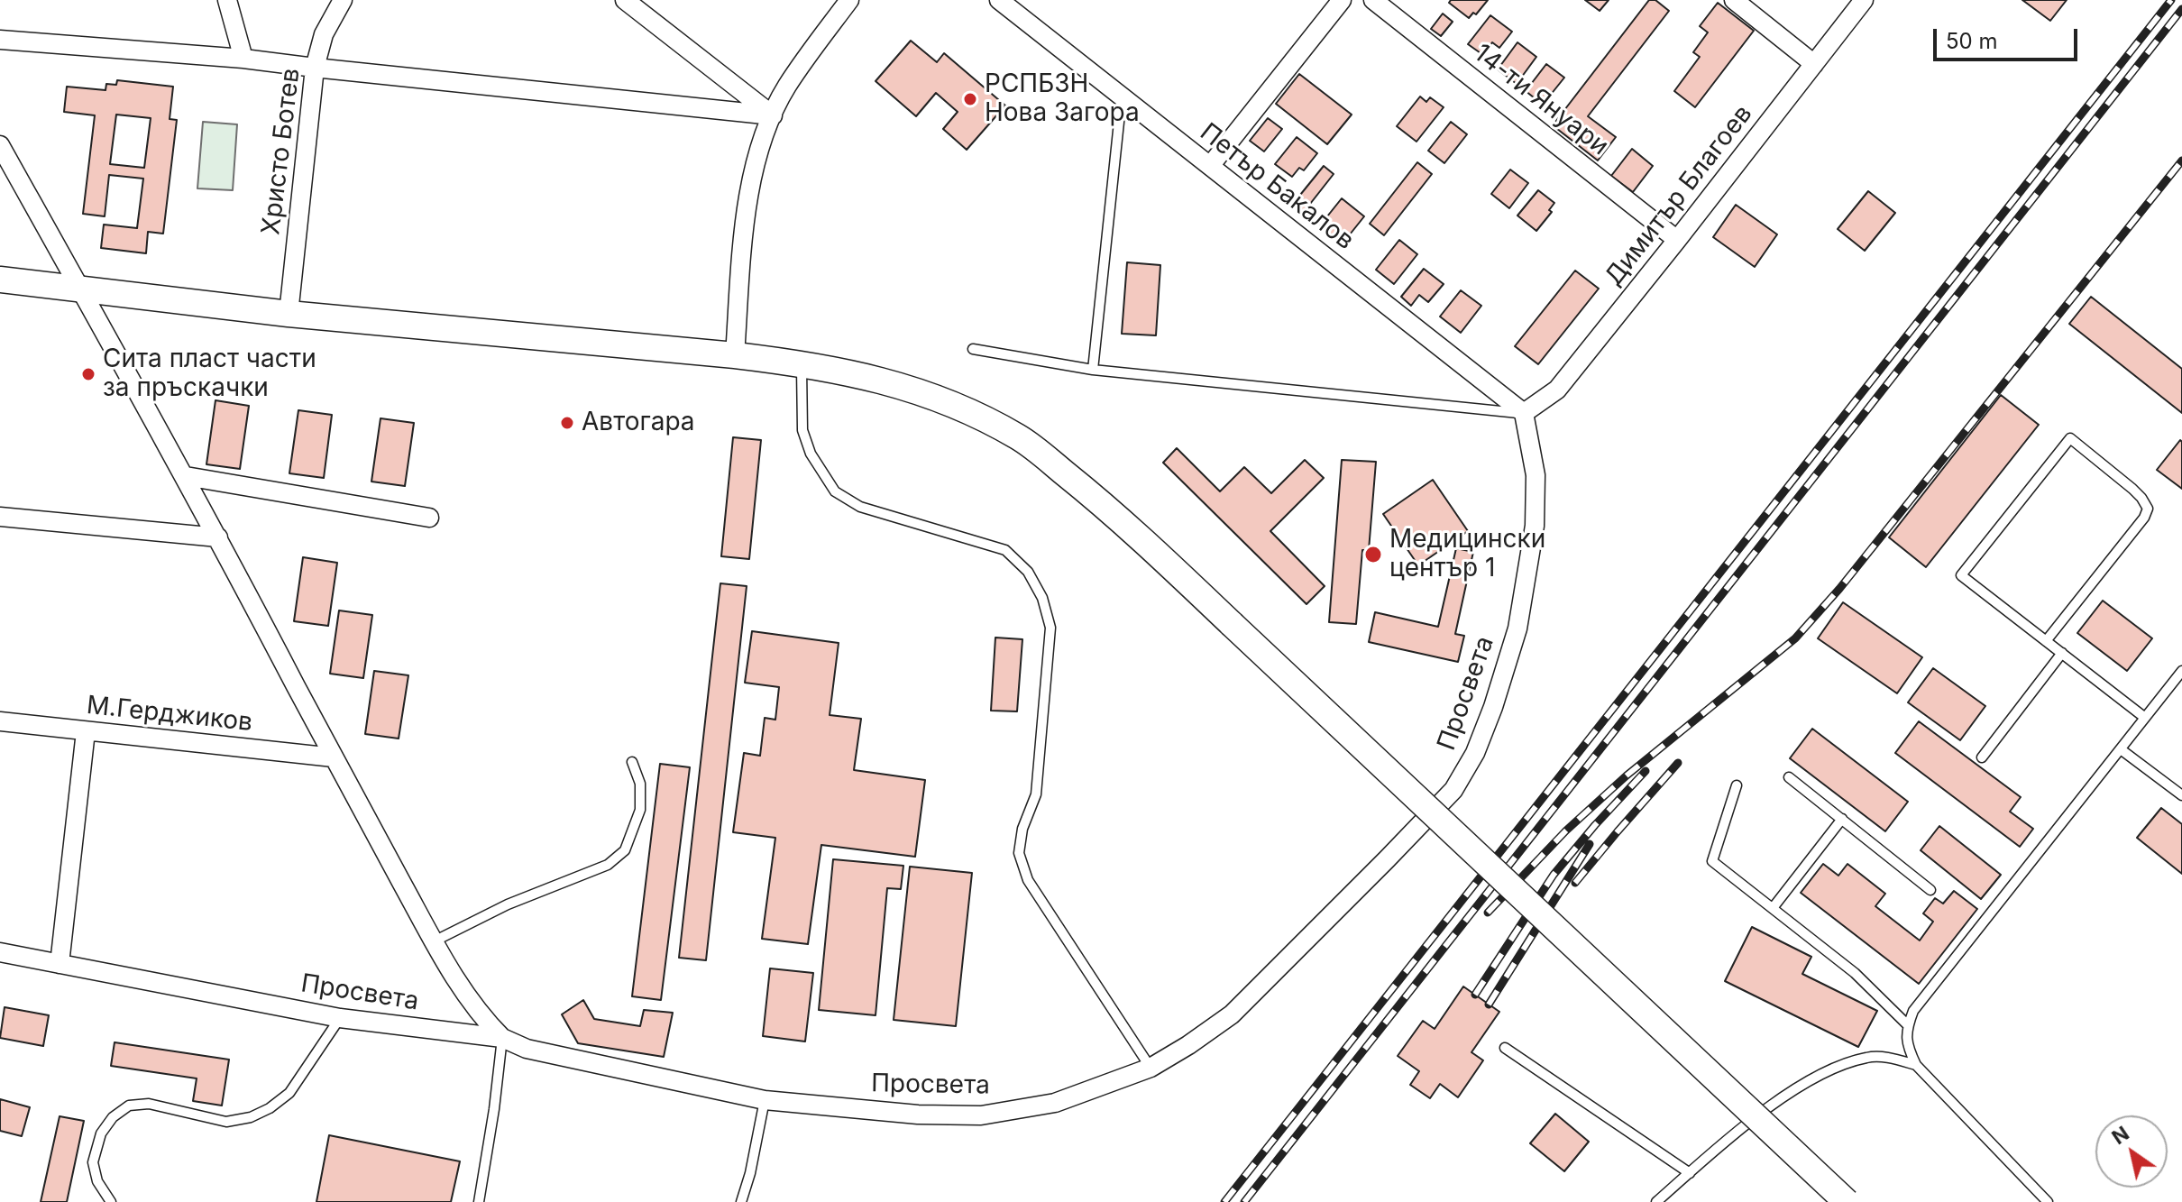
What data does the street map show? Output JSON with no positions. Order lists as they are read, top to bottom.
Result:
{
  "streets": {
    "street": [
      "14-ти Януари",
      "Христо Ботев",
      "Петър Бакалов",
      "Димитър Благоев",
      "Просвета",
      "М.Герджиков"
    ]
  },
  "crossings": [
    ["14-ти Януари", "Димитър Благоев"],
    ["Петър Бакалов", "Димитър Благоев"],
    ["Петър Бакалов", "Просвета"],
    ["Димитър Благоев", "Просвета"]
  ],
  "places": [
    "РСПБЗН Нова Загора",
    "Сита пласт части за пръскачки",
    "Автогара",
    "Медицински център 1"
  ],
  "scale_bar": "50 m",
  "north": "top left"
}
